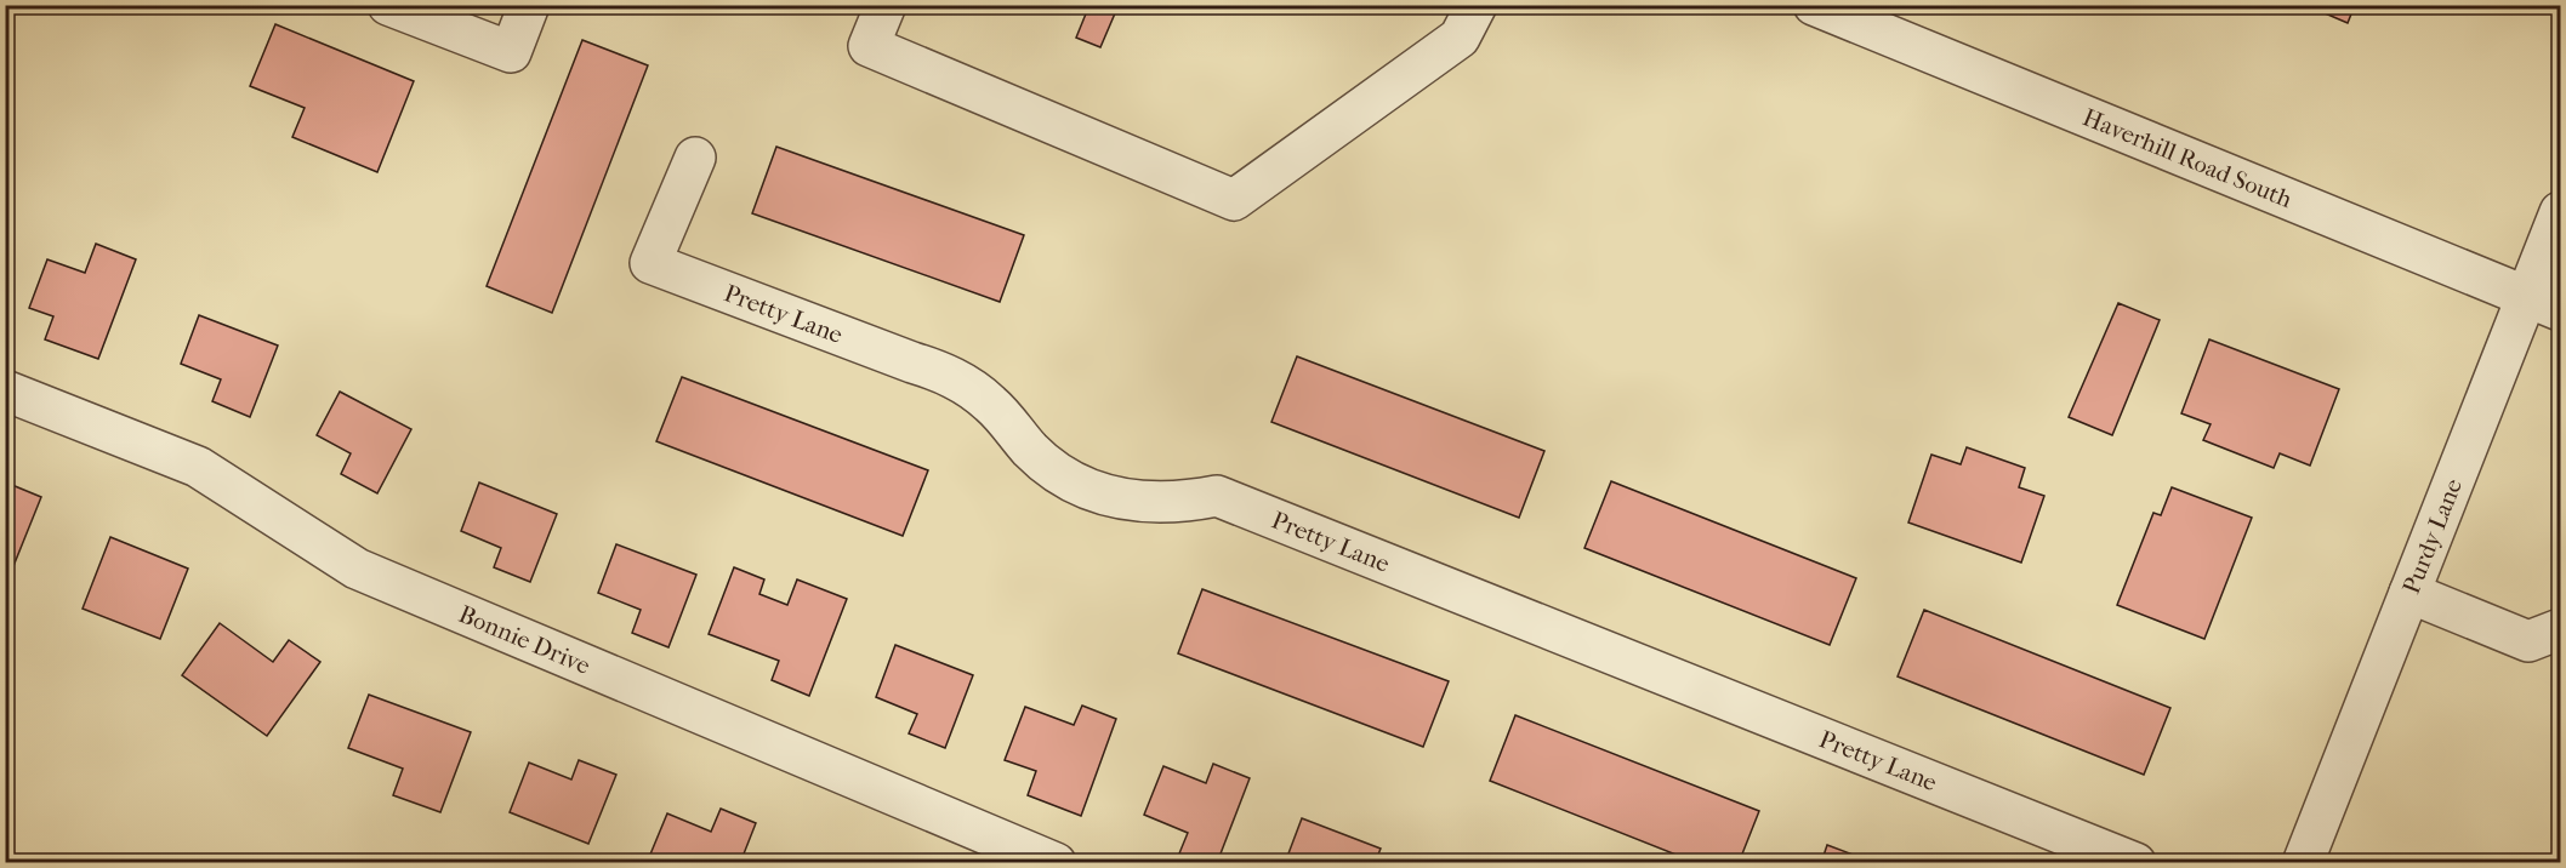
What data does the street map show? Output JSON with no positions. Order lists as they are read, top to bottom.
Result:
{
  "streets": {
    "street": [
      "Haverhill Road South",
      "Pretty Lane",
      "Purdy Lane",
      "Bonnie Drive"
    ]
  },
  "crossings": [
    ["Haverhill Road South", "Purdy Lane"]
  ]
}
